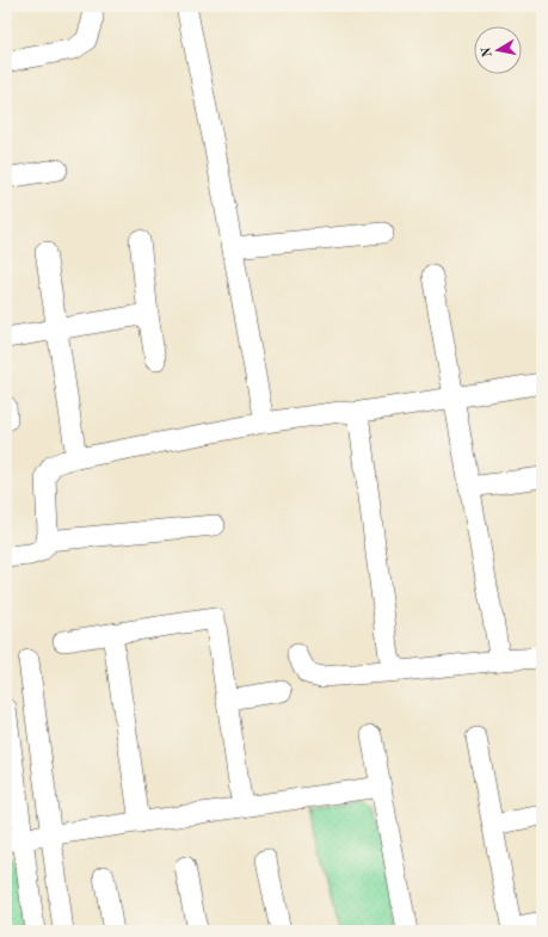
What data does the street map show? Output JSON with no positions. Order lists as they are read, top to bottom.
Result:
{
  "north": "left"
}
